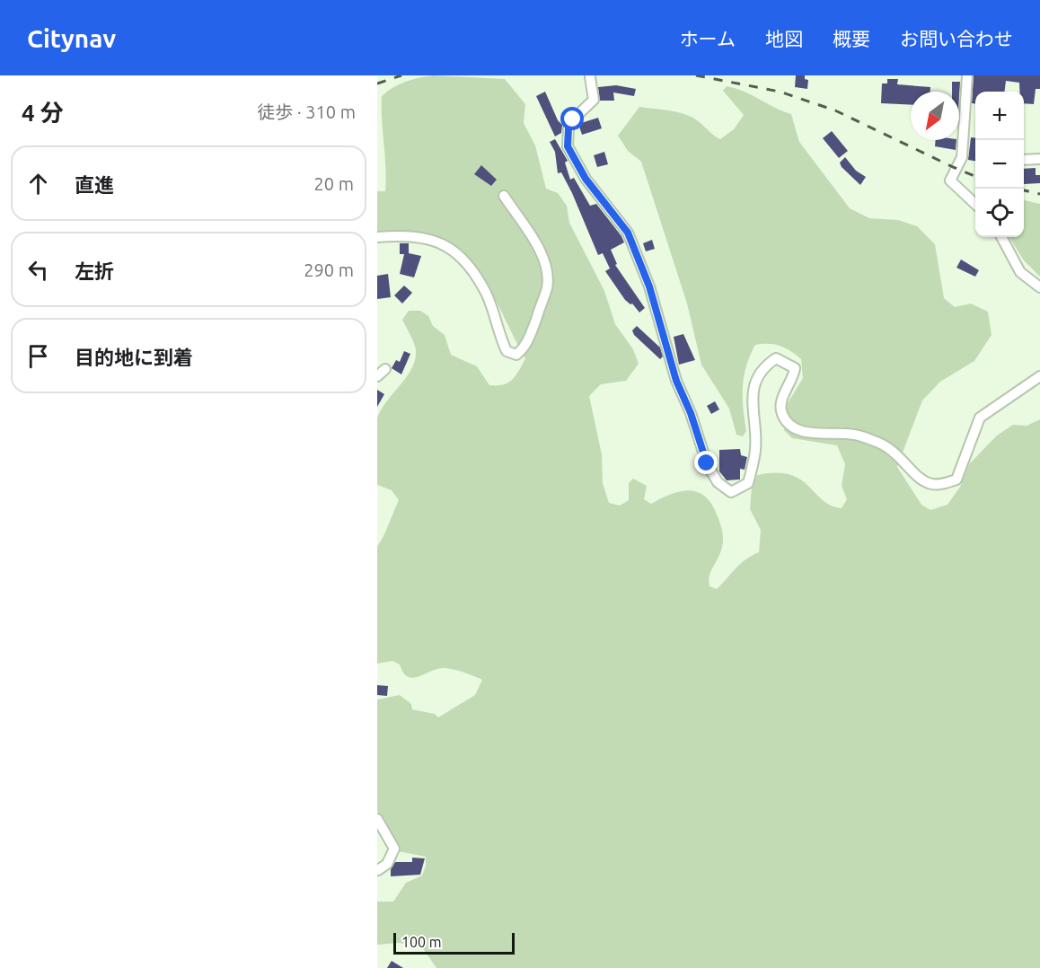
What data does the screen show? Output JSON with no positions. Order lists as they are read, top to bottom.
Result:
{
  "scale_bar": "100 m",
  "north": "bottom left",
  "page": {
    "header": "Citynav",
    "nav": [
      "ホーム",
      "地図",
      "概要",
      "お問い合わせ"
    ],
    "heading": ["4 分", "徒歩 · 310 m"],
    "map_buttons": ["+", "−"],
    "list": [
      ["直進", "20 m"],
      ["左折", "290 m"],
      "目的地に到着"
    ],
    "scale": "100 m"
  }
}
